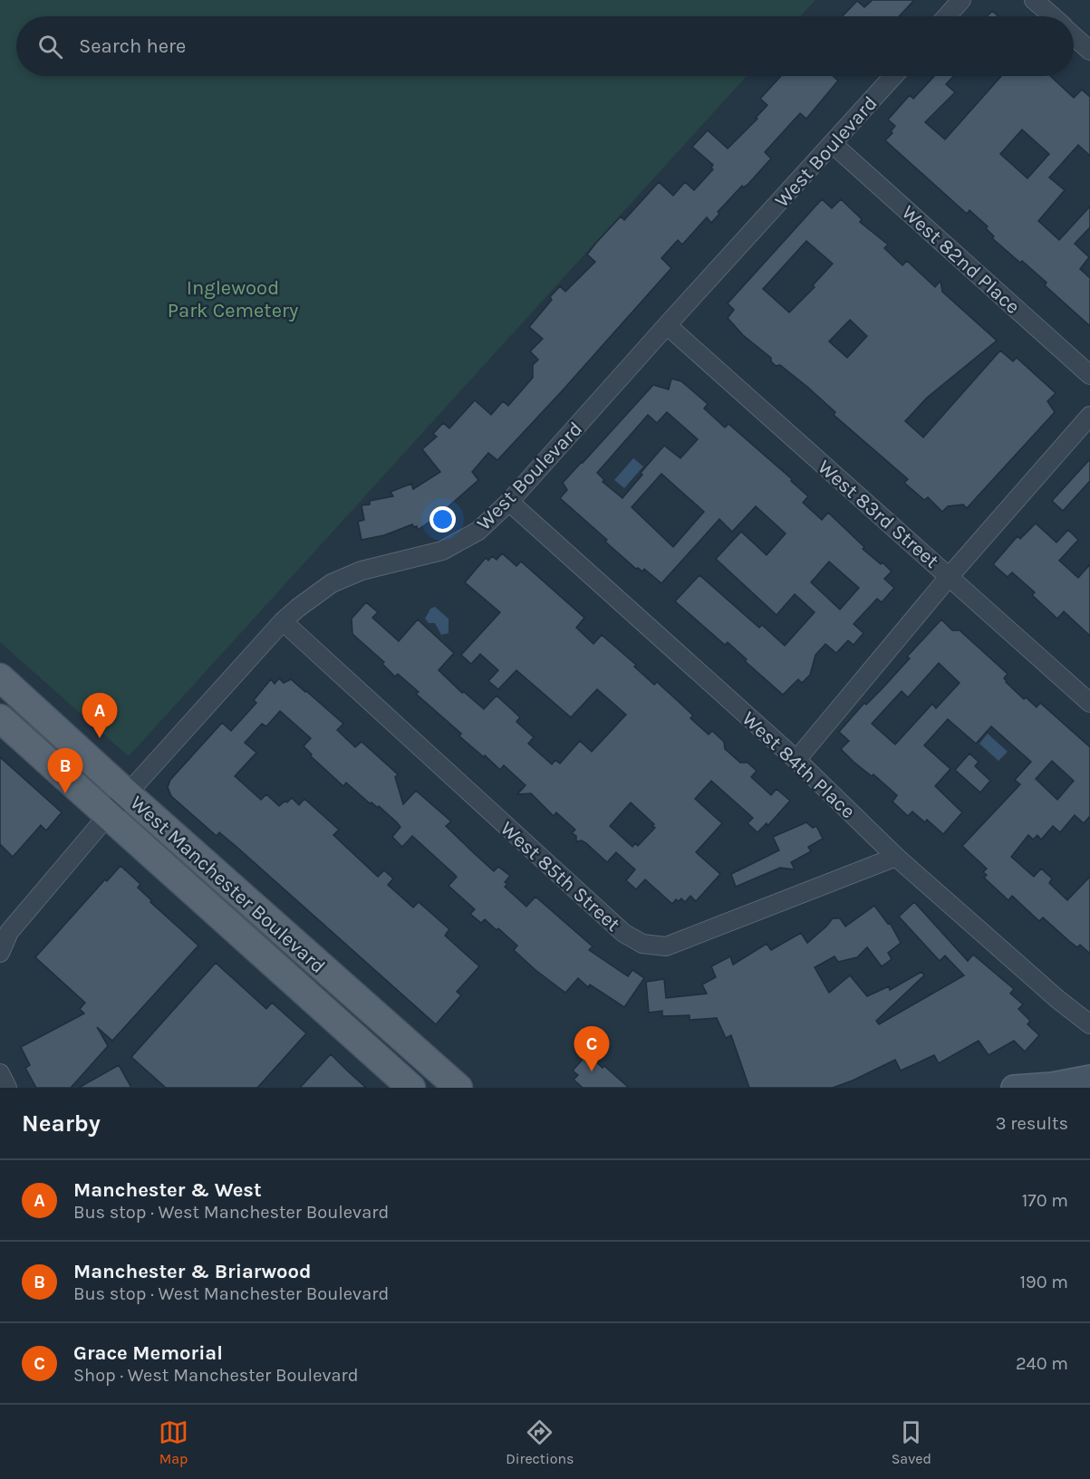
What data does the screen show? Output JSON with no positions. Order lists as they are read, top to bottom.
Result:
{
  "streets": {
    "main road": ["West Manchester Boulevard"],
    "street": [
      "West Boulevard",
      "West 82nd Place",
      "West 83rd Street",
      "West 84th Place",
      "West 85th Street"
    ]
  },
  "crossings": [
    ["West Boulevard", "West 82nd Place"],
    ["West Boulevard", "West 83rd Street"],
    ["West Boulevard", "West 84th Place"],
    ["West Boulevard", "West 85th Street"],
    ["West Boulevard", "West Manchester Boulevard"],
    ["West 84th Place", "West 85th Street"]
  ],
  "parks": ["Inglewood Park Cemetery"],
  "page": {
    "search": "Search here",
    "pins": ["A", "B", "C"],
    "heading": ["Nearby", "3 results"],
    "list": [
      {
        "mark": "A",
        "name": "Manchester & West",
        "note": "Bus stop · West Manchester Boulevard",
        "value": "170 m"
      },
      {
        "mark": "B",
        "name": "Manchester & Briarwood",
        "note": "Bus stop · West Manchester Boulevard",
        "value": "190 m"
      },
      {
        "mark": "C",
        "name": "Grace Memorial",
        "note": "Shop · West Manchester Boulevard",
        "value": "240 m"
      }
    ],
    "nav": ["Map", "Directions", "Saved"]
  }
}
